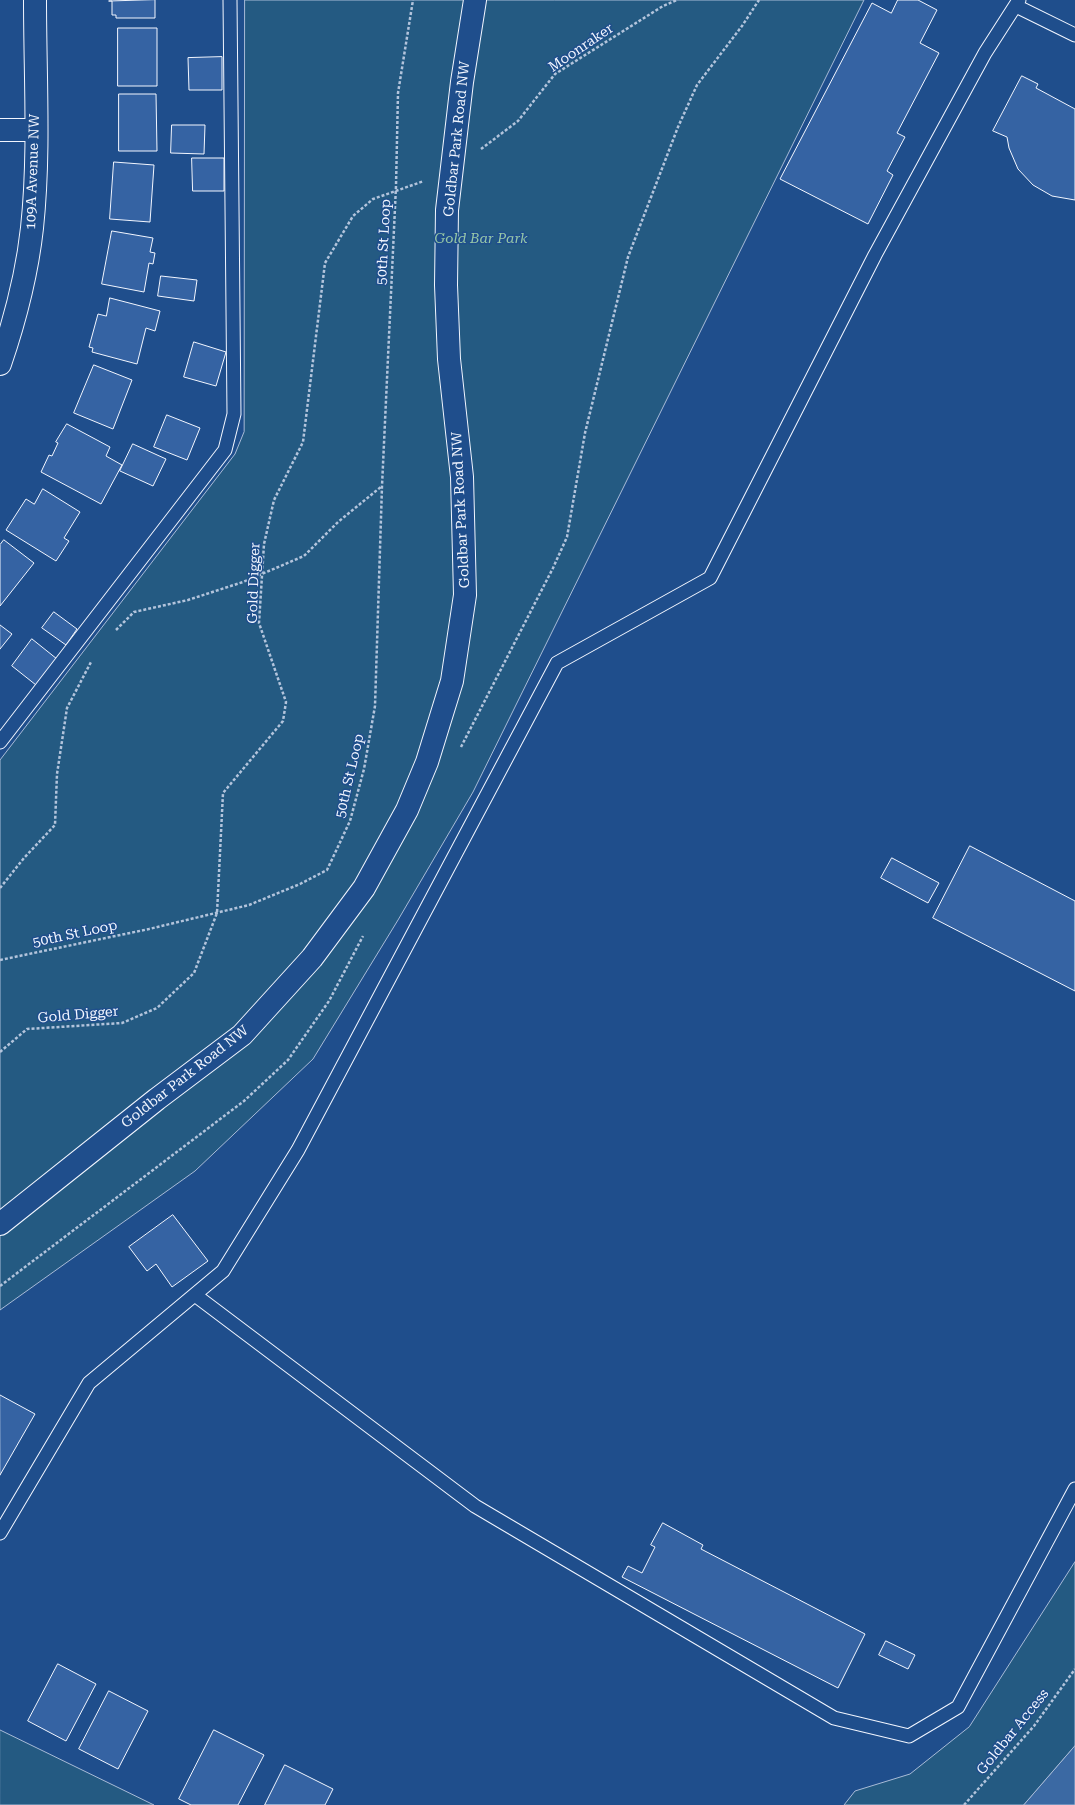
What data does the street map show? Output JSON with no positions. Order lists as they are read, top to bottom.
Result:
{
  "streets": {
    "street": ["Goldbar Park Road NW", "109A Avenue NW"],
    "path": [
      "Moonraker",
      "50th St Loop",
      "Gold Digger",
      "Goldbar Access"
    ]
  },
  "crossings": [
    ["Moonraker", "Goldbar Park Road NW"],
    ["Moonraker", "Gold Digger"],
    ["Goldbar Park Road NW", "Gold Digger"],
    ["50th St Loop", "Gold Digger"]
  ],
  "parks": ["Gold Bar Park"]
}
